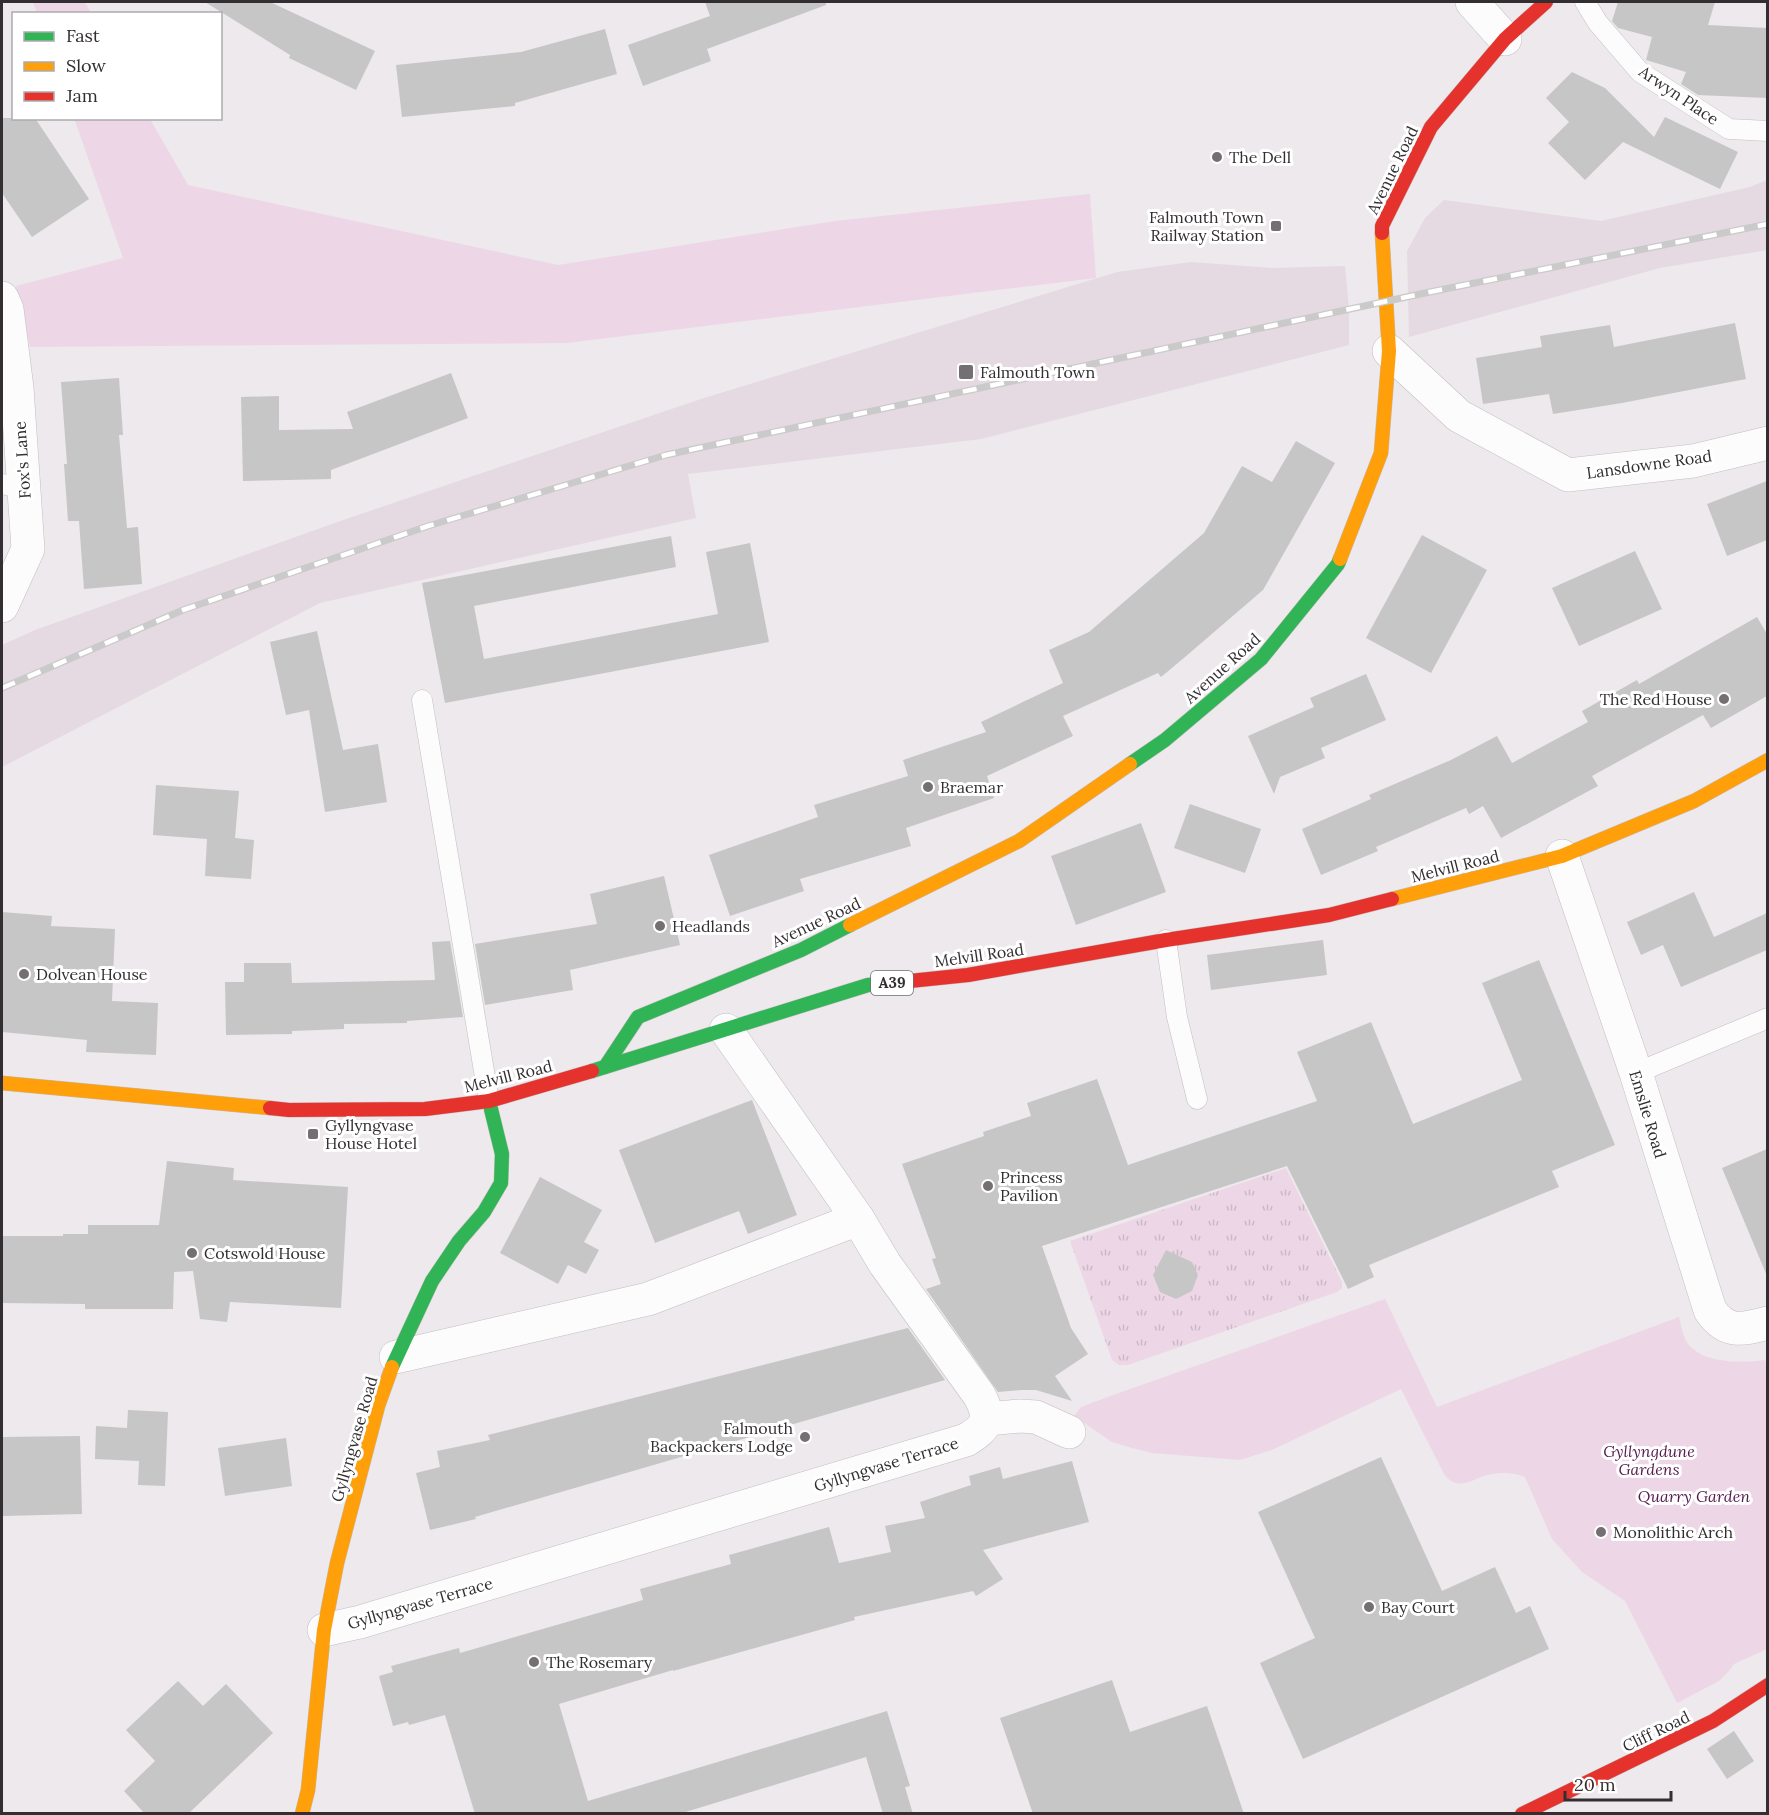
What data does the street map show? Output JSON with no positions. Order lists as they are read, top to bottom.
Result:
{
  "streets": {
    "street": [
      "Avenue Road",
      "Fox's Lane",
      "Lansdowne Road",
      "Melvill Road",
      "A39",
      "Emslie Road",
      "Gyllyngvase Road",
      "Gyllyngvase Terrace",
      "Cliff Road"
    ],
    "lane": ["Arwyn Place"]
  },
  "crossings": [
    ["Avenue Road", "Lansdowne Road"],
    ["Avenue Road", "Melvill Road"],
    ["Melvill Road", "Emslie Road"],
    ["Melvill Road", "Gyllyngvase Road"],
    ["Gyllyngvase Road", "Gyllyngvase Terrace"]
  ],
  "parks": ["Gyllyngdune Gardens", "Quarry Garden"],
  "places": {
    "other": [
      "The Dell",
      "The Red House",
      "Braemar",
      "Headlands",
      "Dolvean House",
      "Princess Pavilion",
      "Cotswold House",
      "Falmouth Backpackers Lodge",
      "Monolithic Arch",
      "Bay Court",
      "The Rosemary"
    ],
    "transit": ["Falmouth Town Railway Station", "Falmouth Town", "Gyllyngvase House Hotel"]
  },
  "legend": ["Fast", "Slow", "Jam"],
  "scale_bar": "20 m"
}
